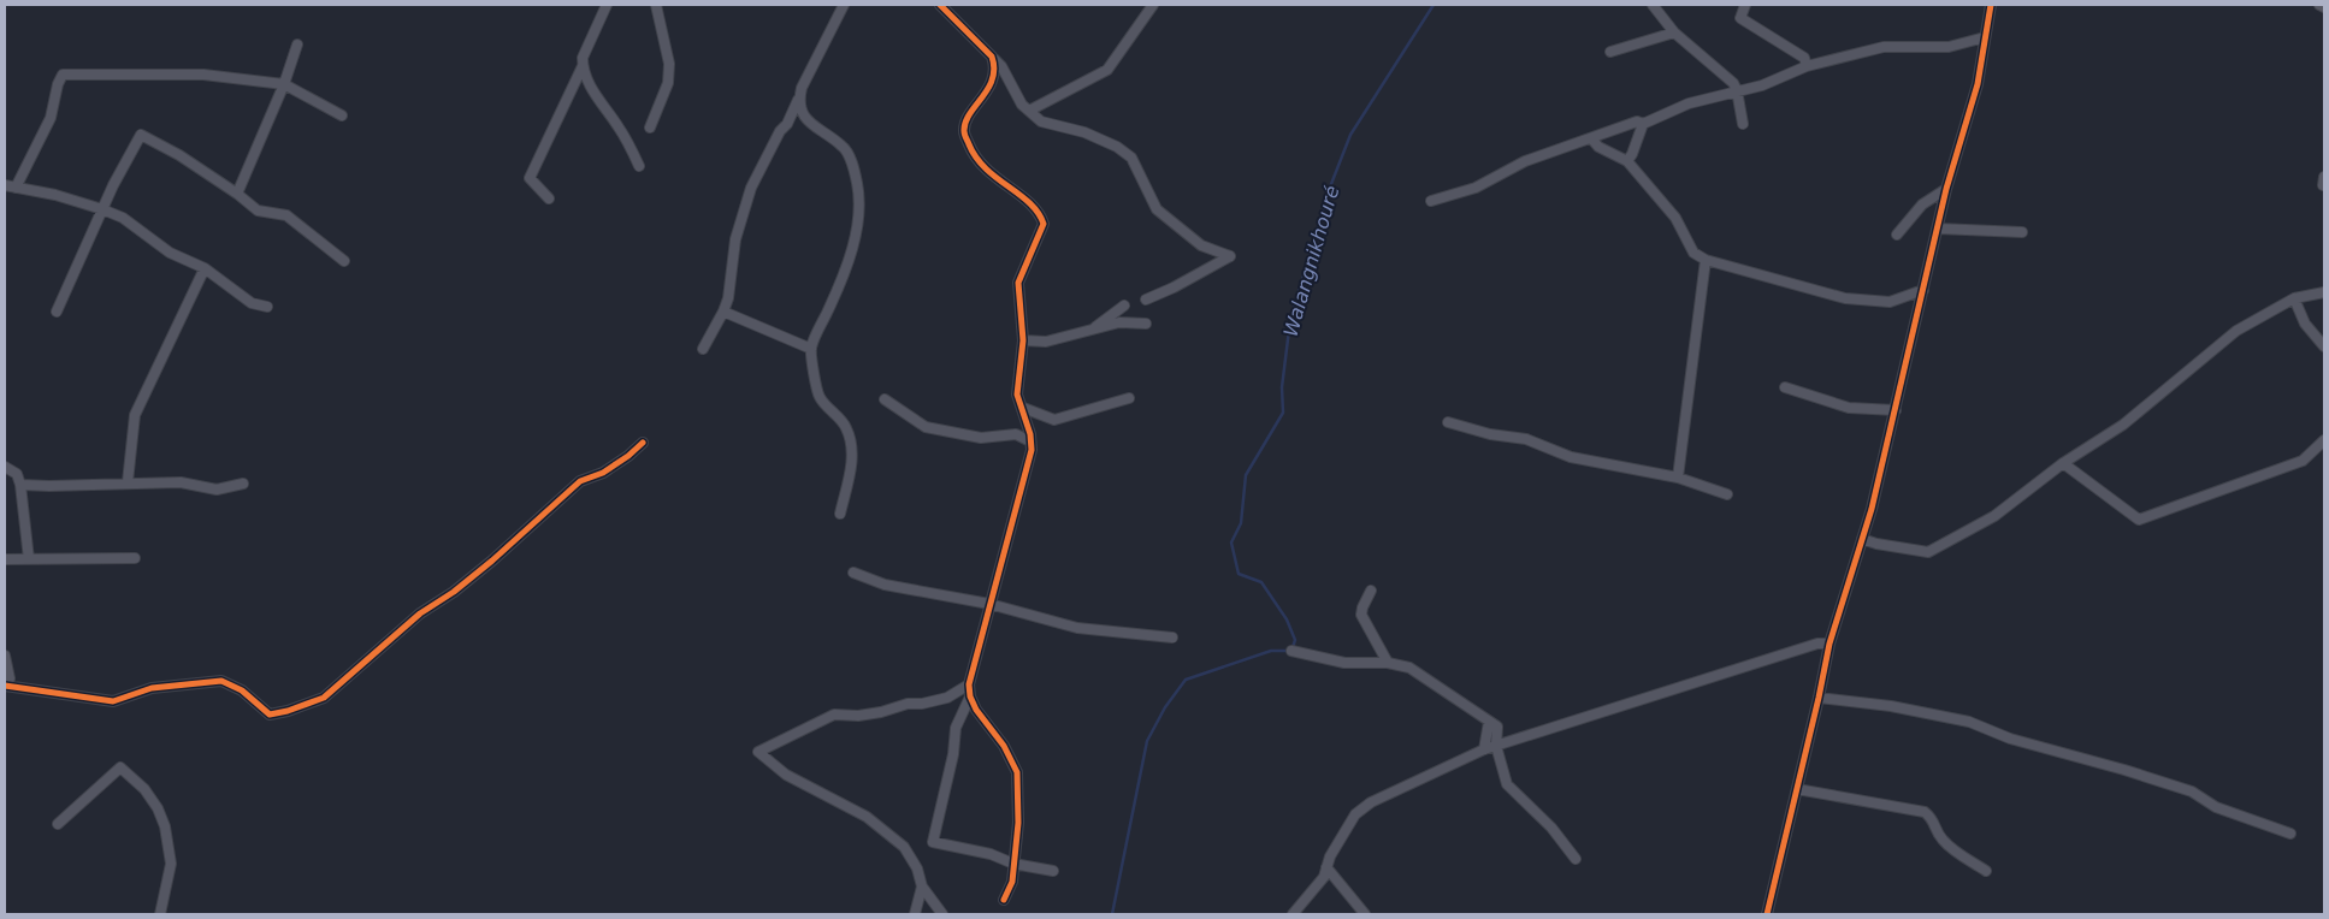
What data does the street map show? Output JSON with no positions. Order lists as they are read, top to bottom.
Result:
{
  "water": ["Walangnikhouré"]
}
